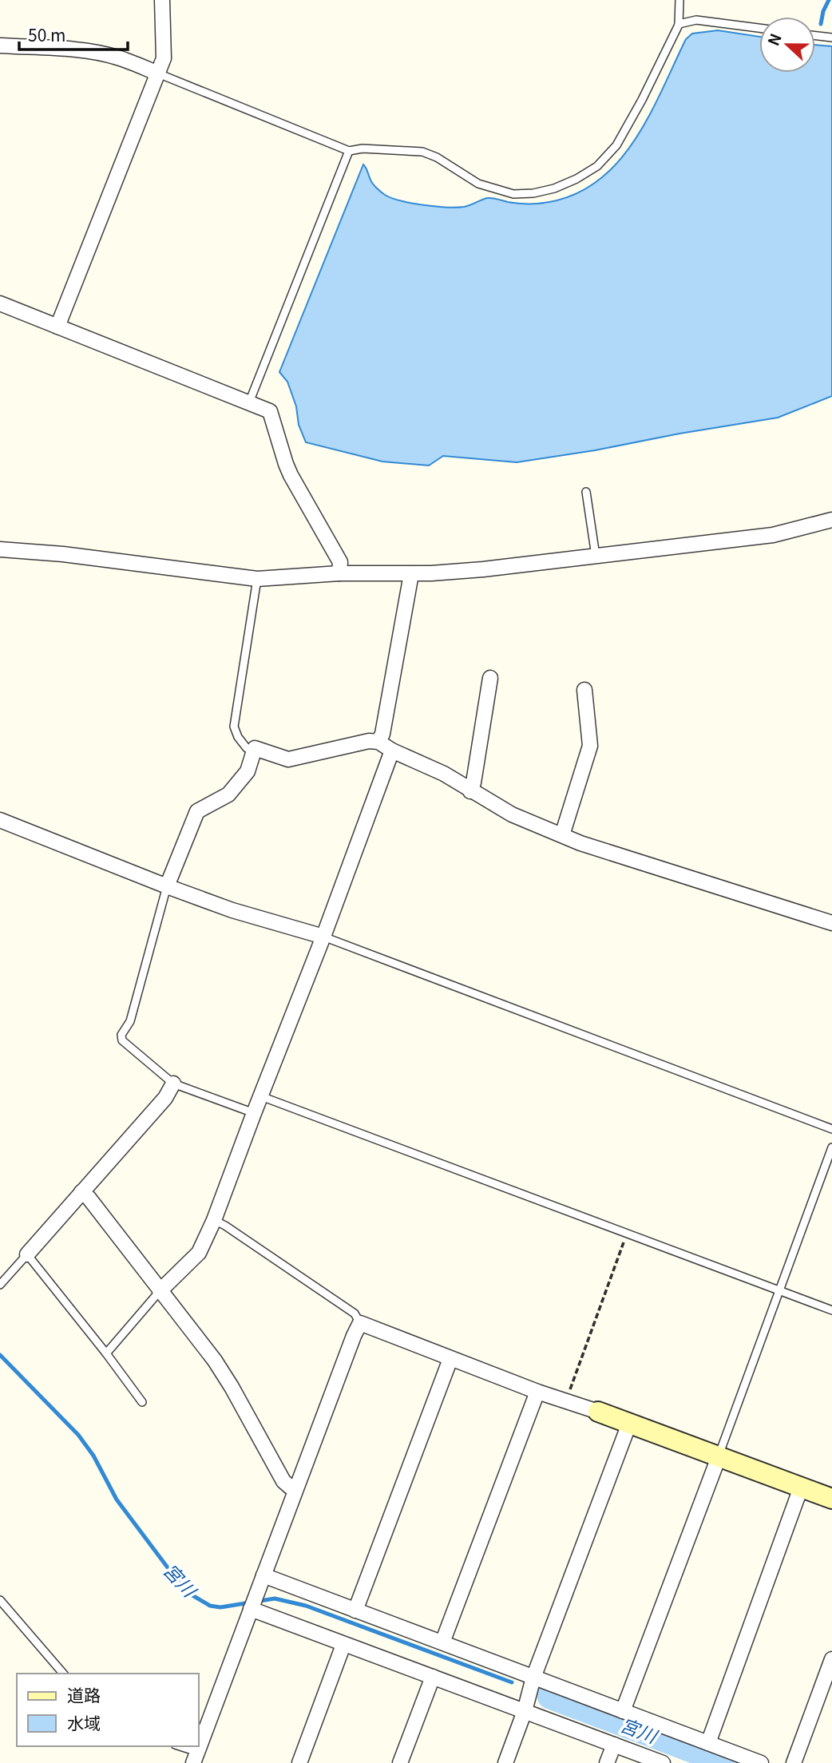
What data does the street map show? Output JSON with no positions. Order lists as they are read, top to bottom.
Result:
{
  "water": ["宮川"],
  "legend": ["道路", "水域"],
  "scale_bar": "50 m",
  "north": "left"
}
